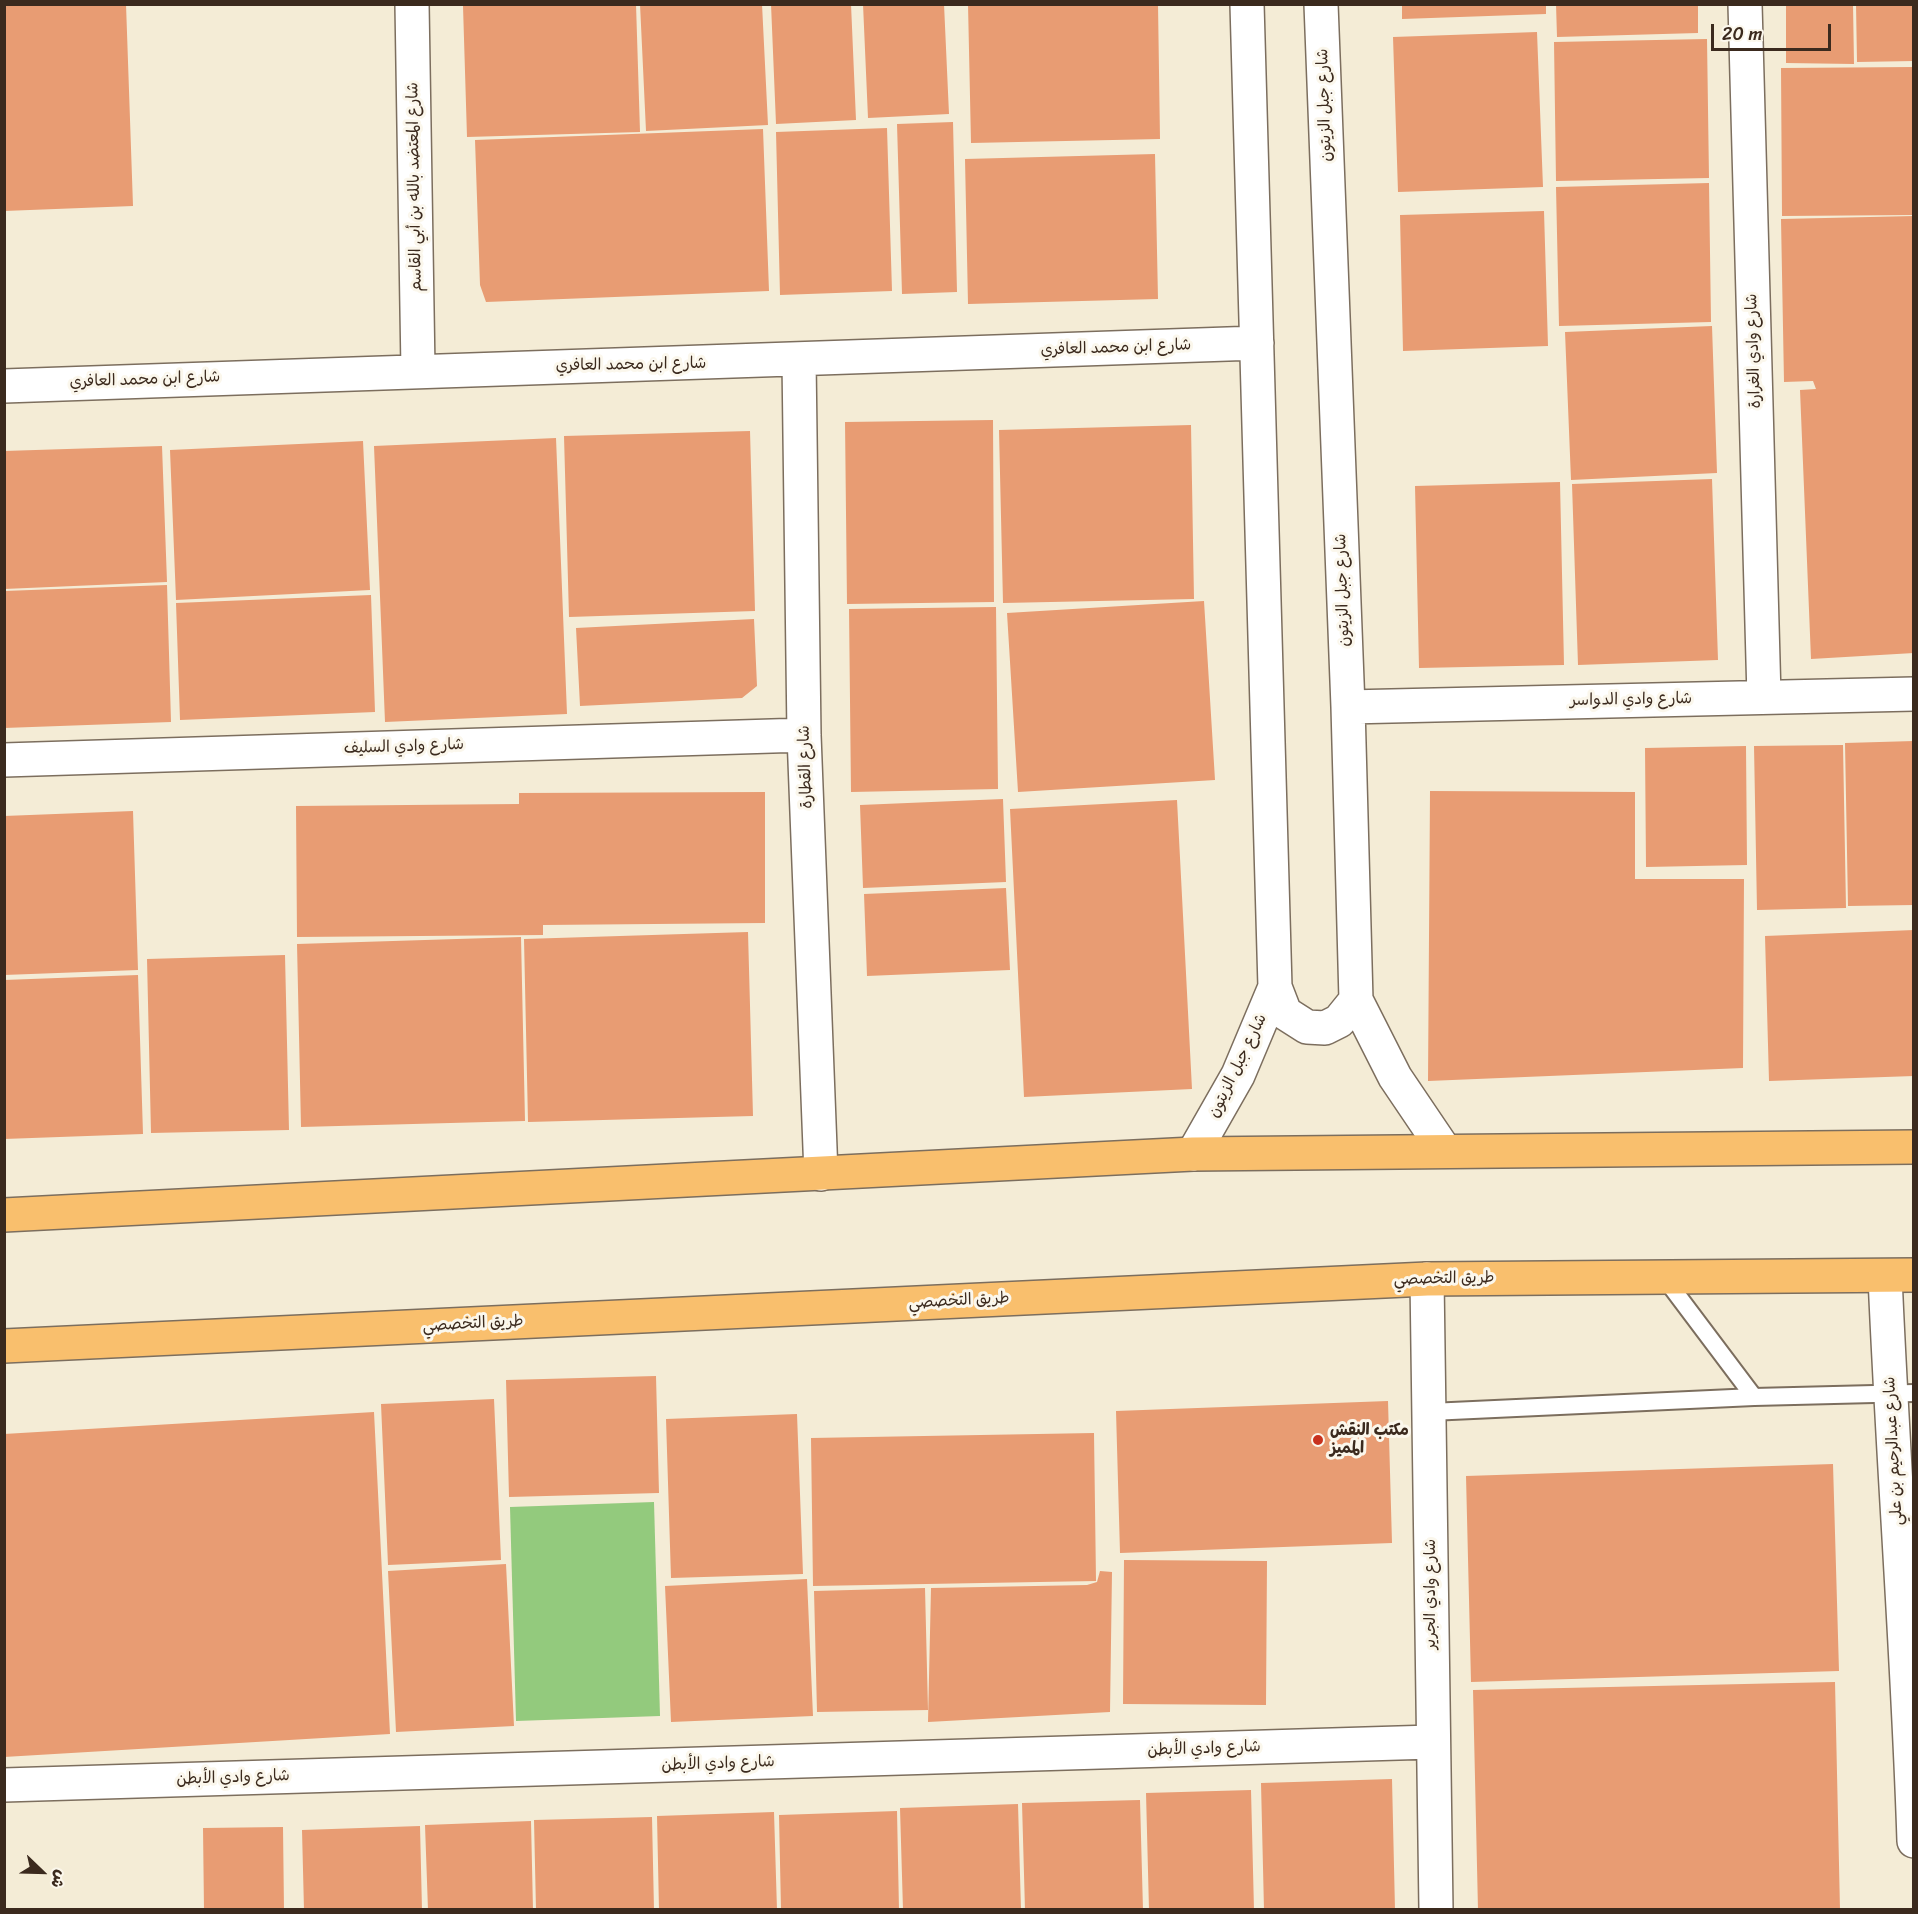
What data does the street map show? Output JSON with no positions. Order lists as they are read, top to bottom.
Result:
{
  "streets": {
    "main road": ["طريق التخصصي"],
    "street": [
      "شارع جبل الزيتون",
      "شارع المعتضد بالله بن أبي القاسم",
      "شارع ابن محمد العافري",
      "شارع وادي الغرارة",
      "شارع وادي الدواسر",
      "شارع وادي السليف",
      "شارع القطارة",
      "شارع عبدالرحيم بن علي",
      "شارع وادي الجرير",
      "شارع وادي الأبطن"
    ]
  },
  "crossings": [
    ["شارع جبل الزيتون", "شارع ابن محمد العافري"],
    ["شارع جبل الزيتون", "شارع وادي الدواسر"],
    ["شارع المعتضد بالله بن أبي القاسم", "شارع ابن محمد العافري"],
    ["شارع ابن محمد العافري", "شارع القطارة"],
    ["شارع وادي الغرارة", "شارع وادي الدواسر"],
    ["شارع وادي السليف", "شارع القطارة"],
    ["طريق التخصصي", "شارع عبدالرحيم بن علي"],
    ["طريق التخصصي", "شارع وادي الجرير"],
    ["شارع وادي الجرير", "شارع وادي الأبطن"]
  ],
  "places": ["مكتب النقش المميز"],
  "scale_bar": "20 m",
  "north": "bottom right"
}
